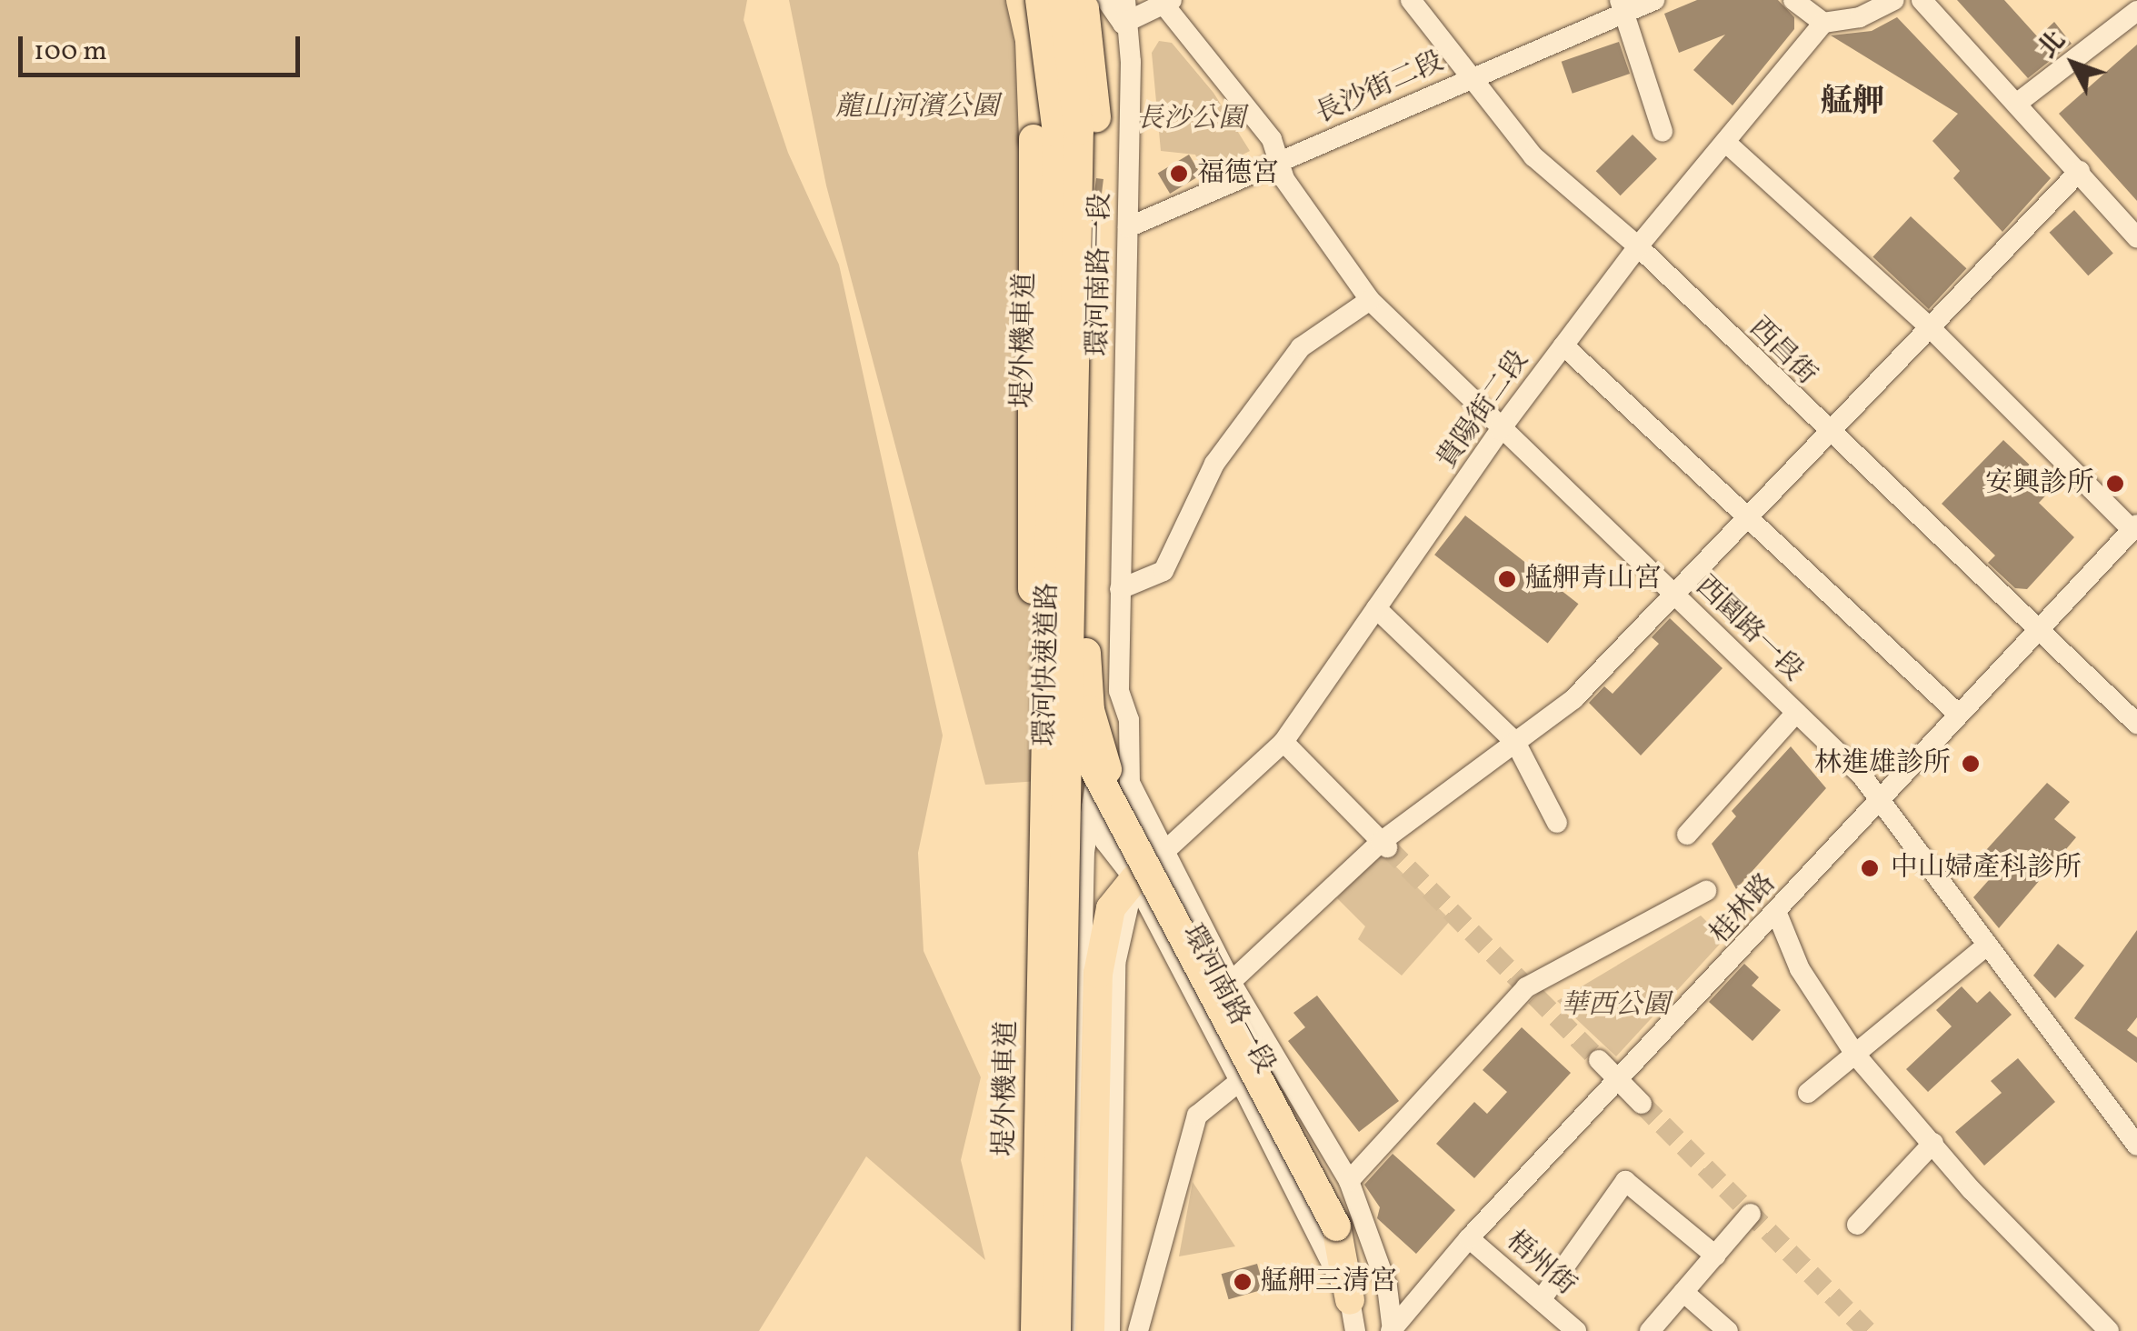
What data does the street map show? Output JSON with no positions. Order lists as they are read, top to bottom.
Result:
{
  "streets": {
    "highway": ["環河快速道路"],
    "street": [
      "長沙街二段",
      "環河南路一段",
      "堤外機車道",
      "西昌街",
      "貴陽街二段",
      "西園路一段",
      "桂林路",
      "梧州街"
    ]
  },
  "crossings": [
    ["長沙街二段", "環河南路一段"],
    ["長沙街二段", "西昌街"],
    ["長沙街二段", "西園路一段"],
    ["環河南路一段", "貴陽街二段"],
    ["環河南路一段", "桂林路"],
    ["堤外機車道", "環河快速道路"],
    ["西昌街", "貴陽街二段"],
    ["西昌街", "桂林路"],
    ["貴陽街二段", "西園路一段"],
    ["西園路一段", "桂林路"],
    ["桂林路", "梧州街"]
  ],
  "districts": ["艋舺"],
  "parks": ["龍山河濱公園", "長沙公園", "華西公園"],
  "places": [
    "福德宮",
    "安興診所",
    "艋舺青山宮",
    "林進雄診所",
    "中山婦產科診所",
    "艋舺三清宮"
  ],
  "scale_bar": "100 m",
  "north": "top left"
}
